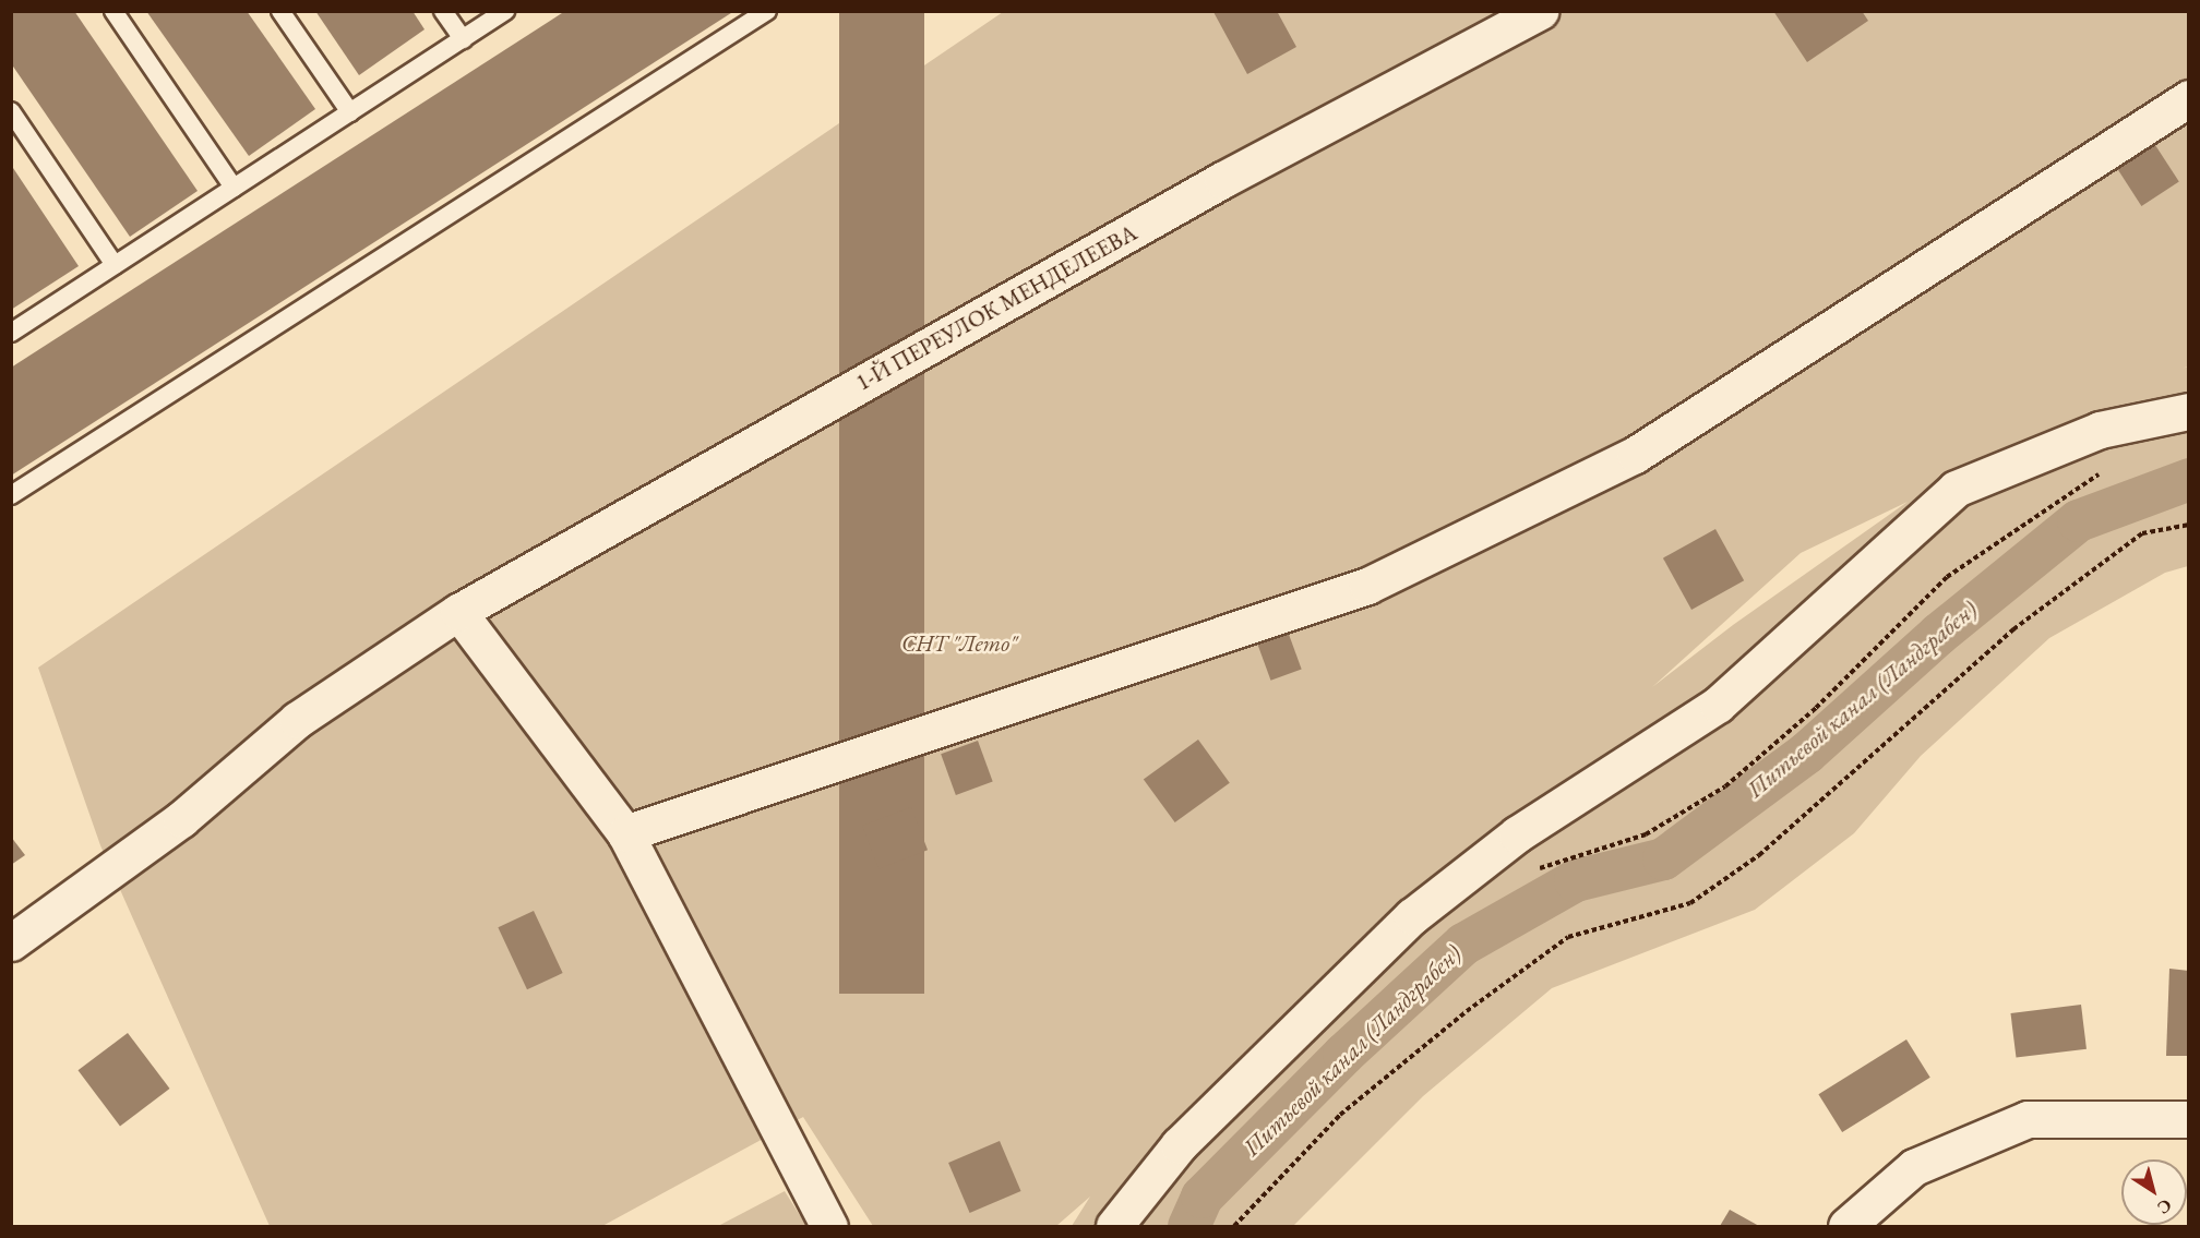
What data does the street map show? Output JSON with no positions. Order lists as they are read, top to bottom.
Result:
{
  "streets": {
    "street": ["1-Й ПЕРЕУЛОК МЕНДЕЛЕЕВА"]
  },
  "water": ["Питьевой канал (Ландграбен)"],
  "parks": ["СНТ \"Лето\""],
  "north": "bottom right"
}
